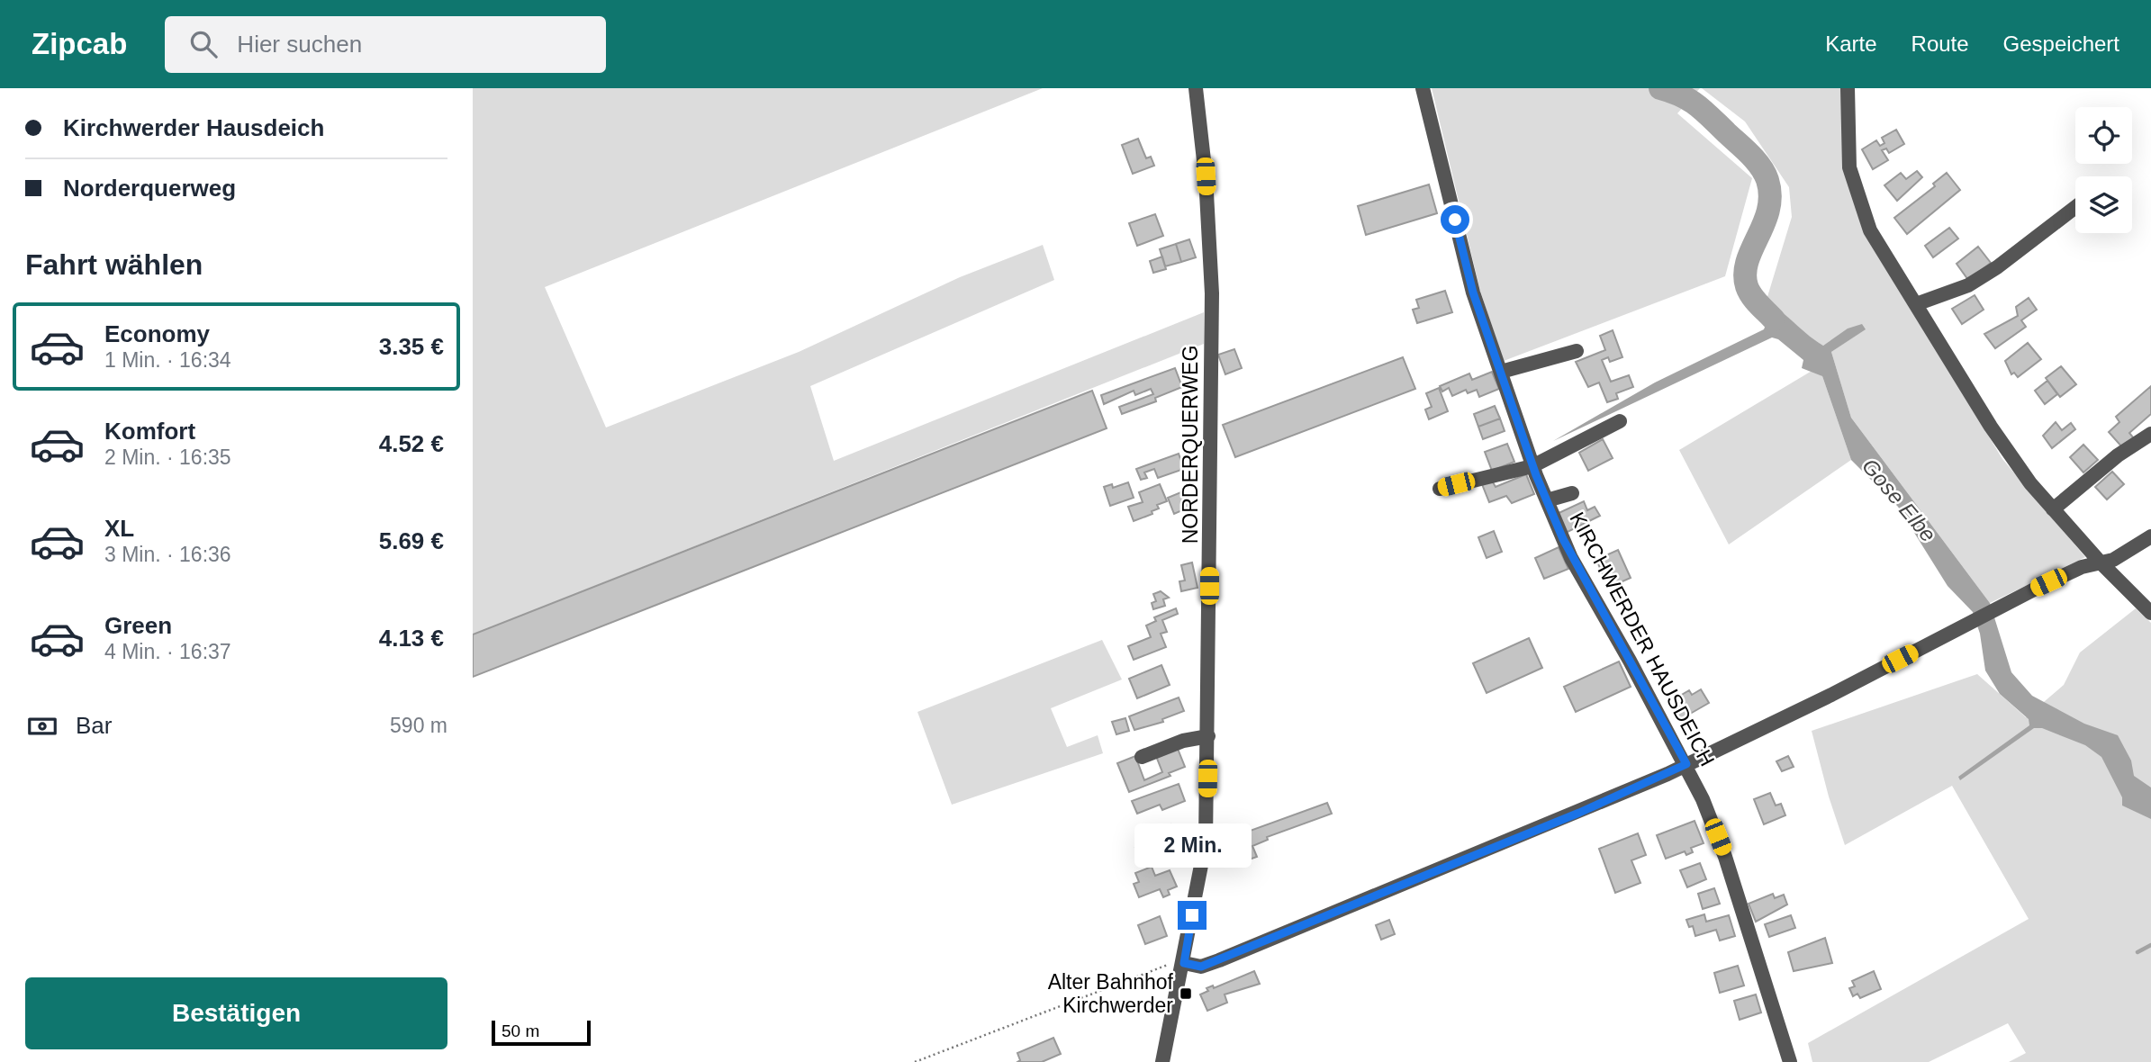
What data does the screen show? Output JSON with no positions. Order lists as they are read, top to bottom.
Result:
{
  "streets": {
    "street": ["NORDERQUERWEG", "KIRCHWERDER HAUSDEICH"]
  },
  "water": ["Gose Elbe"],
  "places": {
    "transit": ["Alter Bahnhof Kirchwerder"]
  },
  "scale_bar": "50 m",
  "page": {
    "header": "Zipcab",
    "search": "Hier suchen",
    "nav": ["Karte", "Route", "Gespeichert"],
    "banner": ["Kirchwerder Hausdeich", "Norderquerweg"],
    "heading": "Fahrt wählen",
    "list": [
      {
        "name": "Economy",
        "note": "1 Min. · 16:34",
        "value": "3.35 €"
      },
      {
        "name": "Komfort",
        "note": "2 Min. · 16:35",
        "value": "4.52 €"
      },
      {
        "name": "XL",
        "note": "3 Min. · 16:36",
        "value": "5.69 €"
      },
      {
        "name": "Green",
        "note": "4 Min. · 16:37",
        "value": "4.13 €"
      }
    ],
    "pay": ["Bar", "590 m"],
    "bubble": "2 Min.",
    "buttons": "Bestätigen",
    "scale": "50 m"
  }
}
